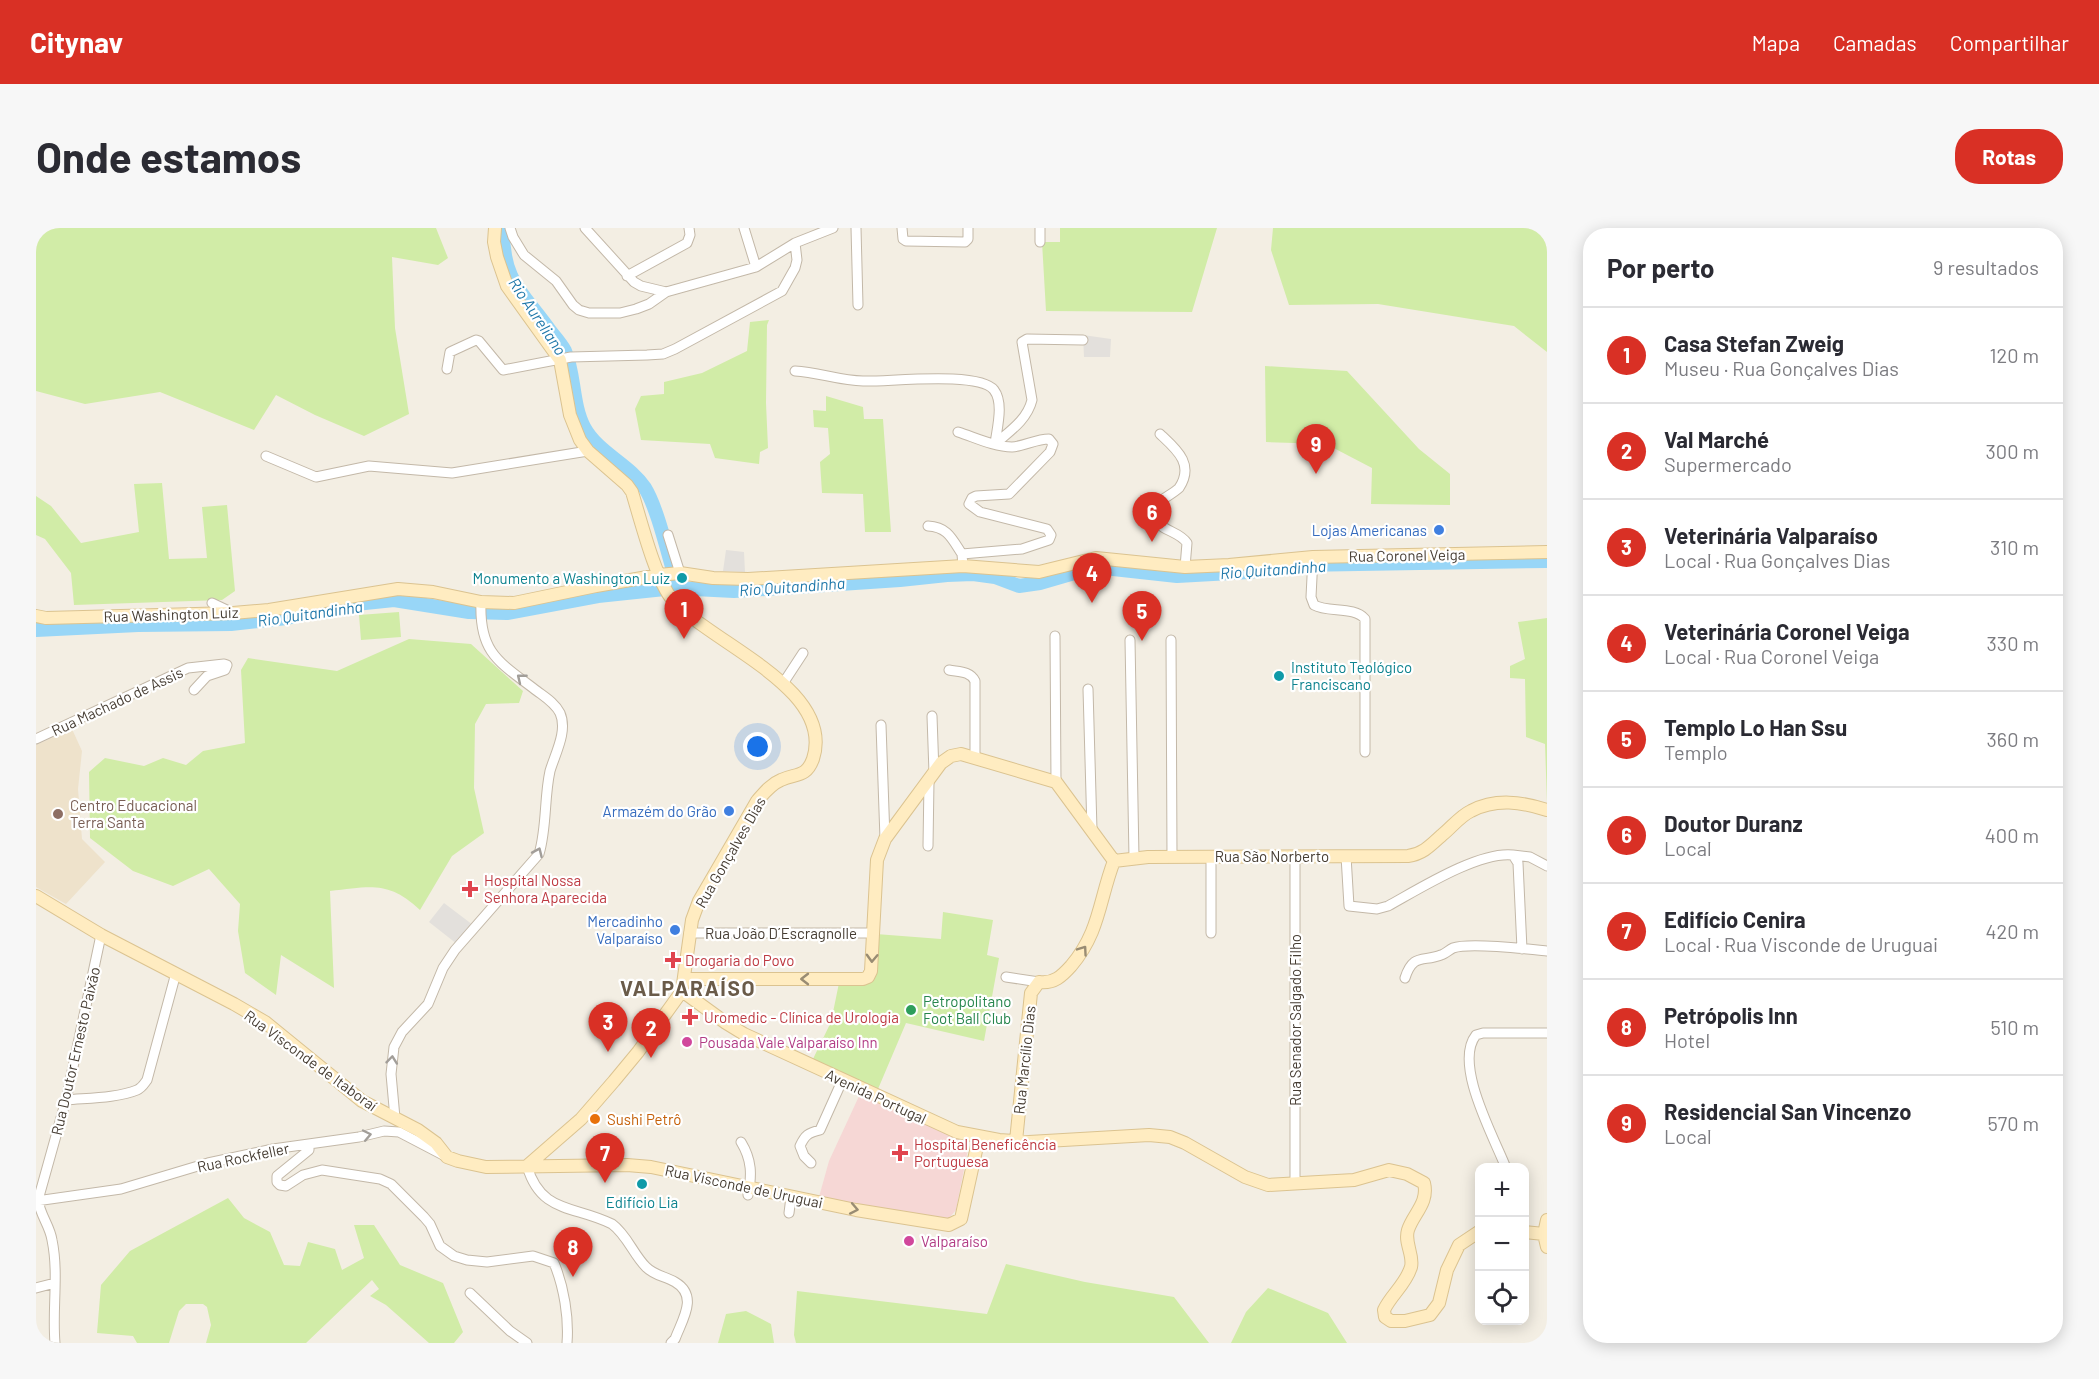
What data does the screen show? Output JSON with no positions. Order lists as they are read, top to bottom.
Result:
{
  "streets": {
    "street": [
      "Rua Coronel Veiga",
      "Rua Washington Luiz",
      "Rua Machado de Assis",
      "Rua Gonçalves Dias",
      "Rua São Norberto",
      "Rua João D´Escragnolle",
      "Rua Senador Salgado Filho",
      "Rua Doutor Ernesto Paixão",
      "Rua Visconde de Itaboraí",
      "Rua Marcílio Dias",
      "Avenida Portugal",
      "Rua Rockfeller",
      "Rua Visconde de Uruguai"
    ]
  },
  "crossings": [
    ["Rua Coronel Veiga", "Rua Washington Luiz"],
    ["Rua Coronel Veiga", "Rua Gonçalves Dias"],
    ["Rua Washington Luiz", "Rua Gonçalves Dias"],
    ["Rua Gonçalves Dias", "Rua João D´Escragnolle"],
    ["Rua Gonçalves Dias", "Rua Visconde de Itaboraí"],
    ["Rua Gonçalves Dias", "Avenida Portugal"],
    ["Rua Gonçalves Dias", "Rua Visconde de Uruguai"],
    ["Rua São Norberto", "Rua Senador Salgado Filho"],
    ["Rua Senador Salgado Filho", "Avenida Portugal"],
    ["Rua Doutor Ernesto Paixão", "Rua Visconde de Itaboraí"],
    ["Rua Doutor Ernesto Paixão", "Rua Rockfeller"],
    ["Rua Visconde de Itaboraí", "Rua Rockfeller"],
    ["Rua Visconde de Itaboraí", "Rua Visconde de Uruguai"],
    ["Rua Marcílio Dias", "Avenida Portugal"],
    ["Avenida Portugal", "Rua Visconde de Uruguai"]
  ],
  "districts": ["VALPARAÍSO"],
  "water": ["Rio Aureliano", "Rio Quitandinha"],
  "places": {
    "other": [
      "Lojas Americanas",
      "Monumento a Washington Luiz",
      "Instituto Teológico Franciscano",
      "Armazém do Grão",
      "Centro Educacional Terra Santa",
      "Mercadinho Valparaíso",
      "Petropolitano Foot Ball Club",
      "Pousada Vale Valparaíso Inn",
      "Sushi Petrô",
      "Edifício Lia",
      "Valparaíso"
    ],
    "health": [
      "Hospital Nossa Senhora Aparecida",
      "Drogaria do Povo",
      "Uromedic - Clínica de Urologia",
      "Hospital Beneficência Portuguesa"
    ]
  },
  "page": {
    "header": "Citynav",
    "nav": ["Mapa", "Camadas", "Compartilhar"],
    "buttons": "Rotas",
    "title": "Onde estamos",
    "heading": ["Por perto", "9 resultados"],
    "list": [
      {
        "mark": "1",
        "name": "Casa Stefan Zweig",
        "note": "Museu · Rua Gonçalves Dias",
        "value": "120 m"
      },
      {
        "mark": "2",
        "name": "Val Marché",
        "note": "Supermercado",
        "value": "300 m"
      },
      {
        "mark": "3",
        "name": "Veterinária Valparaíso",
        "note": "Local · Rua Gonçalves Dias",
        "value": "310 m"
      },
      {
        "mark": "4",
        "name": "Veterinária Coronel Veiga",
        "note": "Local · Rua Coronel Veiga",
        "value": "330 m"
      },
      {
        "mark": "5",
        "name": "Templo Lo Han Ssu",
        "note": "Templo",
        "value": "360 m"
      },
      {
        "mark": "6",
        "name": "Doutor Duranz",
        "note": "Local",
        "value": "400 m"
      },
      {
        "mark": "7",
        "name": "Edifício Cenira",
        "note": "Local · Rua Visconde de Uruguai",
        "value": "420 m"
      },
      {
        "mark": "8",
        "name": "Petrópolis Inn",
        "note": "Hotel",
        "value": "510 m"
      },
      {
        "mark": "9",
        "name": "Residencial San Vincenzo",
        "note": "Local",
        "value": "570 m"
      }
    ],
    "pins": [
      "9",
      "6",
      "4",
      "1",
      "5",
      "3",
      "2",
      "7",
      "8"
    ],
    "map_buttons": ["+", "−"]
  }
}
